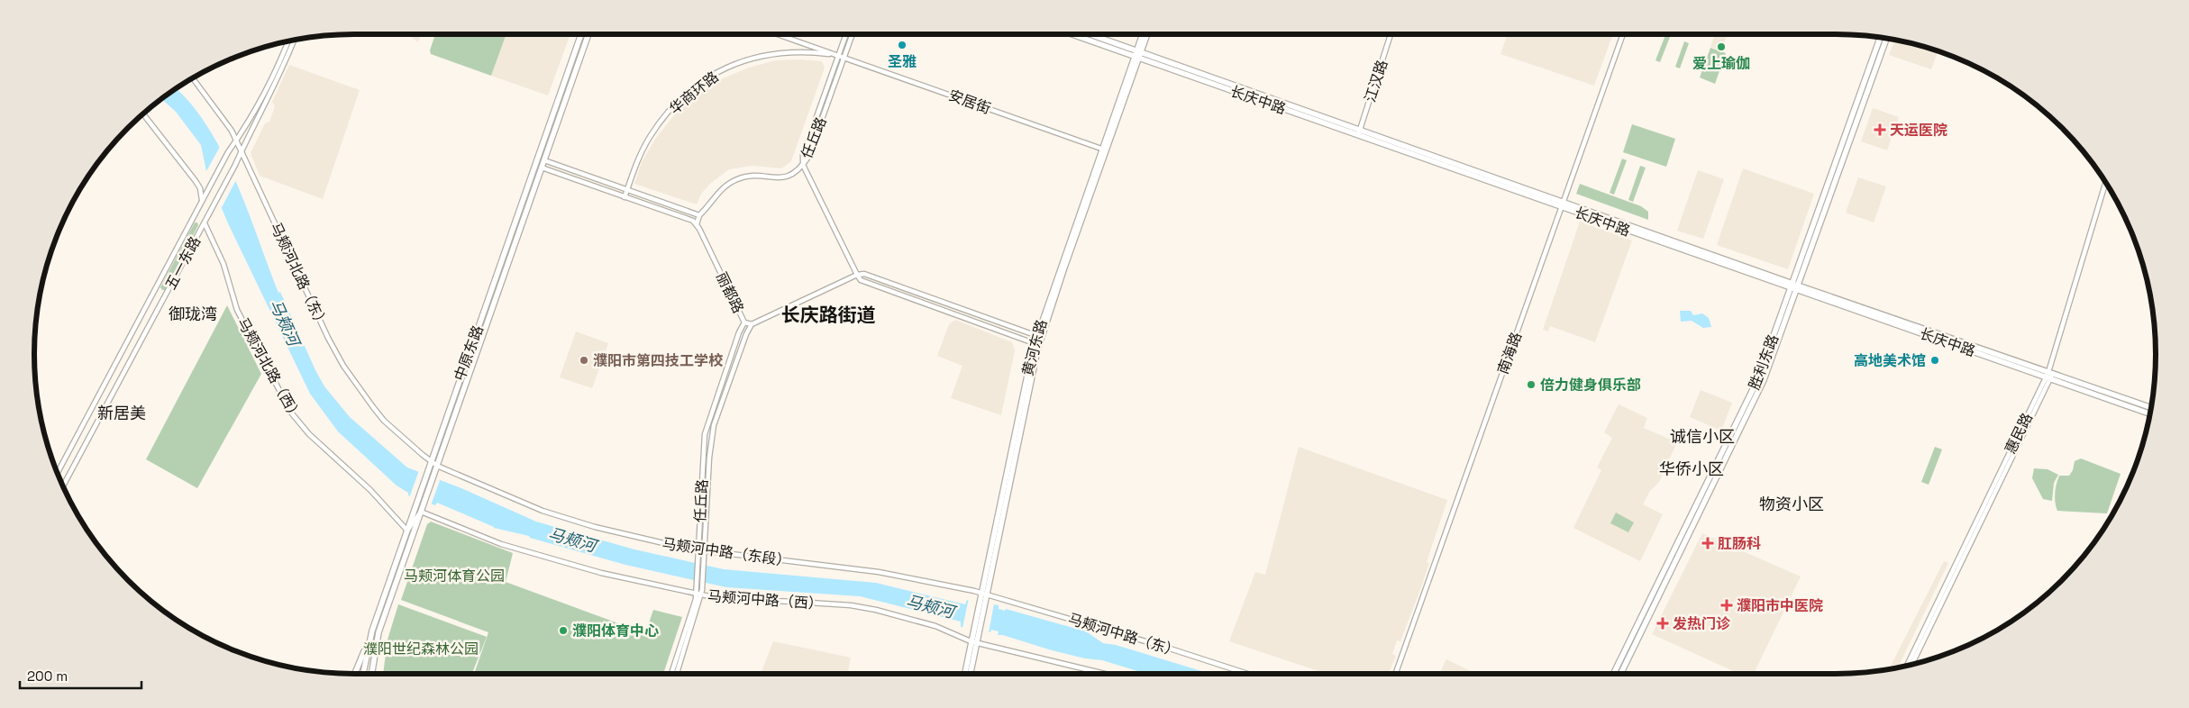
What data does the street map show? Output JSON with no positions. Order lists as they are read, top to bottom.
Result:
{
  "streets": {
    "main road": [
      "长庆中路",
      "黄河东路",
      "中原东路",
      "胜利东路"
    ],
    "street": [
      "江汉路",
      "华商环路",
      "安居街",
      "任丘路",
      "五一东路",
      "马颊河北路（东）",
      "丽都路",
      "南海路",
      "马颊河北路（西）",
      "惠民路",
      "马颊河中路（东段）",
      "马颊河中路（西）",
      "马颊河中路（东）"
    ]
  },
  "crossings": [
    ["江汉路", "长庆中路"],
    ["华商环路", "安居街"],
    ["华商环路", "任丘路"],
    ["长庆中路", "黄河东路"],
    ["长庆中路", "南海路"],
    ["长庆中路", "胜利东路"],
    ["长庆中路", "惠民路"],
    ["安居街", "任丘路"],
    ["安居街", "黄河东路"],
    ["任丘路", "丽都路"],
    ["任丘路", "马颊河中路（东段）"],
    ["任丘路", "马颊河中路（西）"],
    ["五一东路", "马颊河北路（东）"],
    ["五一东路", "马颊河北路（西）"],
    ["马颊河北路（东）", "中原东路"],
    ["马颊河北路（东）", "马颊河中路（东段）"],
    ["黄河东路", "马颊河中路（东段）"],
    ["黄河东路", "马颊河中路（西）"],
    ["黄河东路", "马颊河中路（东）"],
    ["中原东路", "马颊河北路（西）"],
    ["中原东路", "马颊河中路（东段）"],
    ["中原东路", "马颊河中路（西）"],
    ["马颊河中路（东段）", "马颊河中路（东）"]
  ],
  "districts": [
    "御珑湾",
    "长庆路街道",
    "新居美",
    "诚信小区",
    "华侨小区",
    "物资小区"
  ],
  "water": ["马颊河"],
  "parks": ["马颊河体育公园", "濮阳世纪森林公园"],
  "places": {
    "other": [
      "圣雅",
      "爱上瑜伽",
      "濮阳市第四技工学校",
      "高地美术馆",
      "倍力健身俱乐部",
      "濮阳体育中心"
    ],
    "health": [
      "天运医院",
      "肛肠科",
      "濮阳市中医院",
      "发热门诊"
    ]
  },
  "scale_bar": "200 m"
}
